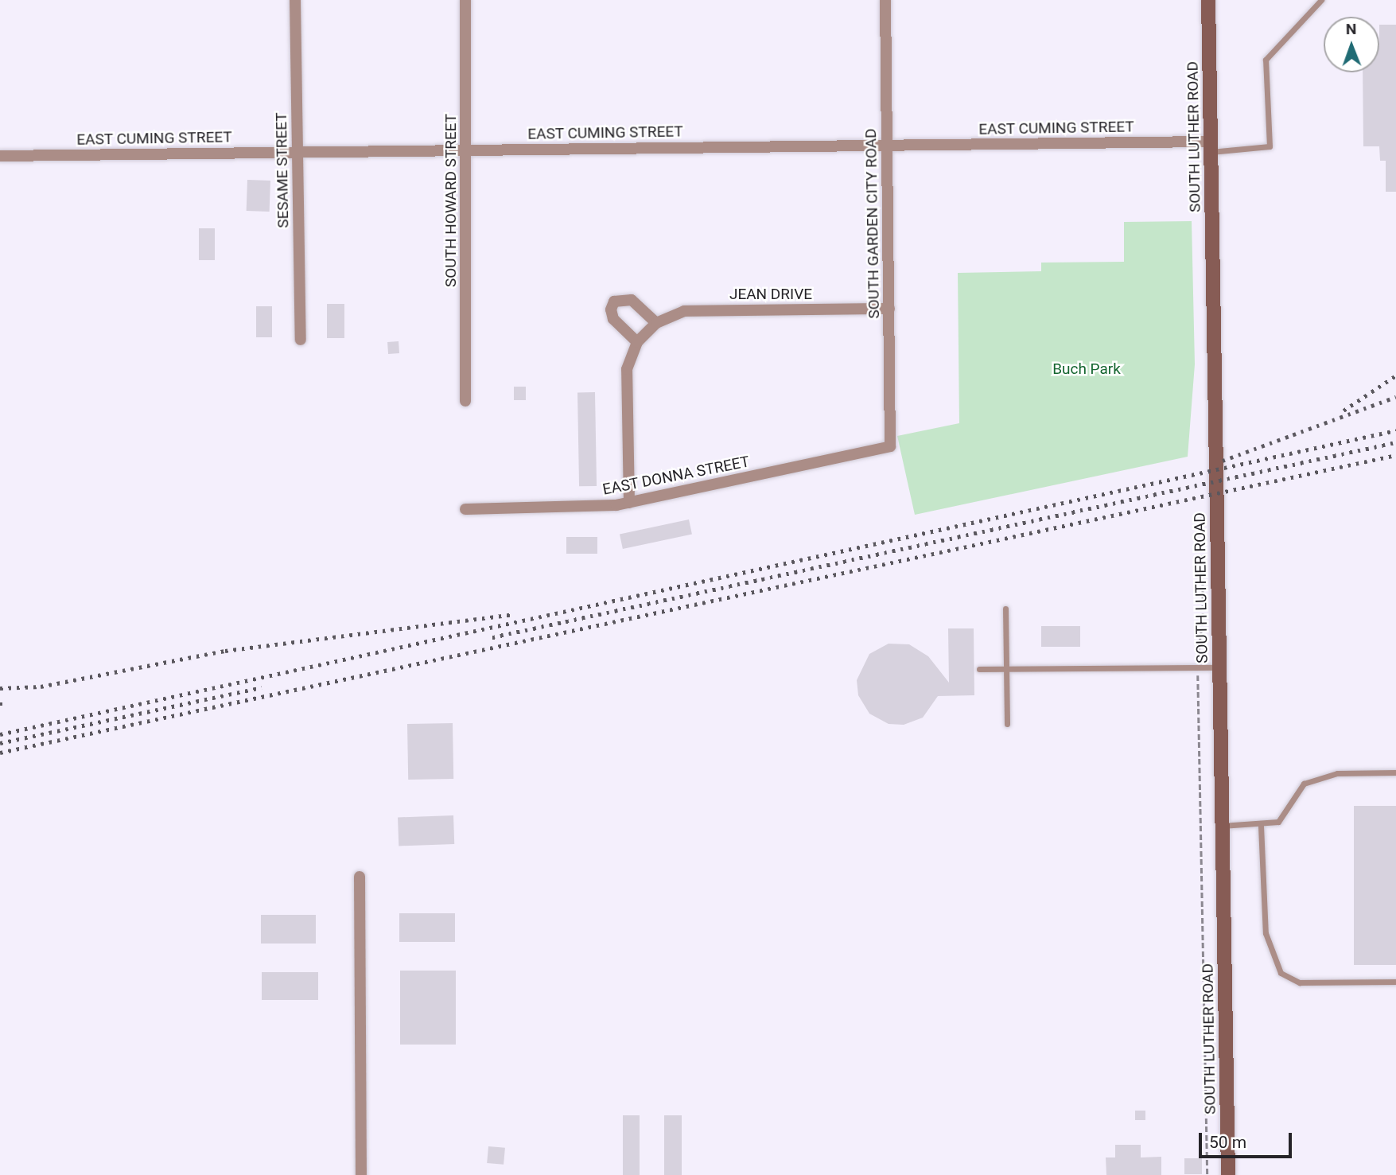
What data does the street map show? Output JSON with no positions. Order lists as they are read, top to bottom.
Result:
{
  "streets": {
    "street": [
      "EAST CUMING STREET",
      "SOUTH LUTHER ROAD",
      "SESAME STREET",
      "SOUTH HOWARD STREET",
      "SOUTH GARDEN CITY ROAD",
      "JEAN DRIVE",
      "EAST DONNA STREET"
    ]
  },
  "crossings": [
    ["EAST CUMING STREET", "SOUTH LUTHER ROAD"],
    ["EAST CUMING STREET", "SESAME STREET"],
    ["EAST CUMING STREET", "SOUTH HOWARD STREET"],
    ["EAST CUMING STREET", "SOUTH GARDEN CITY ROAD"],
    ["SOUTH GARDEN CITY ROAD", "JEAN DRIVE"],
    ["SOUTH GARDEN CITY ROAD", "EAST DONNA STREET"],
    ["JEAN DRIVE", "EAST DONNA STREET"]
  ],
  "parks": ["Buch Park"],
  "scale_bar": "50 m",
  "north": "top"
}
